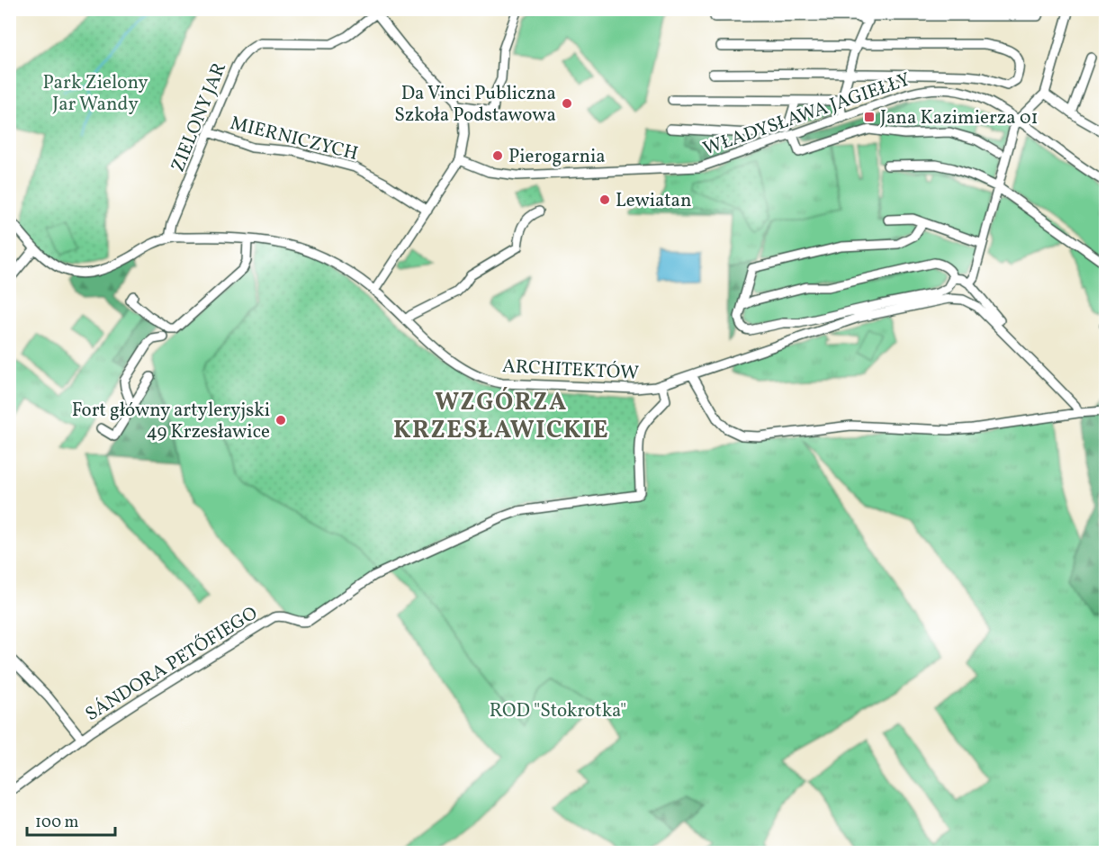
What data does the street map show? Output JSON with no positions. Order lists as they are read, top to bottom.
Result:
{
  "streets": {
    "street": [
      "WŁADYSŁAWA JAGIEŁŁY",
      "ZIELONY JAR",
      "MIERNICZYCH",
      "ARCHITEKTÓW",
      "SÁNDORA PETŐFIEGO"
    ]
  },
  "crossings": [
    ["ZIELONY JAR", "MIERNICZYCH"],
    ["ZIELONY JAR", "ARCHITEKTÓW"],
    ["ARCHITEKTÓW", "SÁNDORA PETŐFIEGO"]
  ],
  "districts": ["WZGÓRZA KRZESŁAWICKIE"],
  "parks": ["Park Zielony Jar Wandy", "ROD \"Stokrotka\""],
  "places": {
    "other": [
      "Da Vinci Publiczna Szkoła Podstawowa",
      "Pierogarnia",
      "Lewiatan",
      "Fort główny artyleryjski 49 Krzesławice"
    ],
    "transit": ["Jana Kazimierza 01"]
  },
  "scale_bar": "100 m"
}
